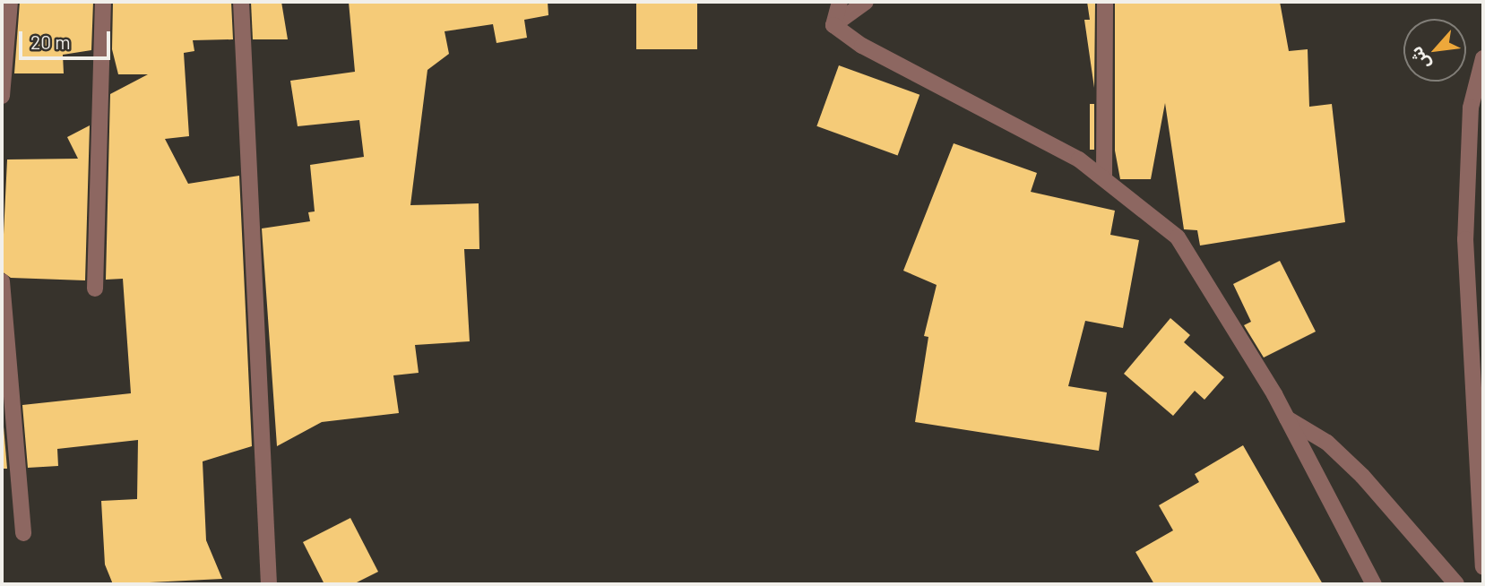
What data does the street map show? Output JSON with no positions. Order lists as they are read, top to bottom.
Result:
{
  "scale_bar": "20 m",
  "north": "bottom left"
}
